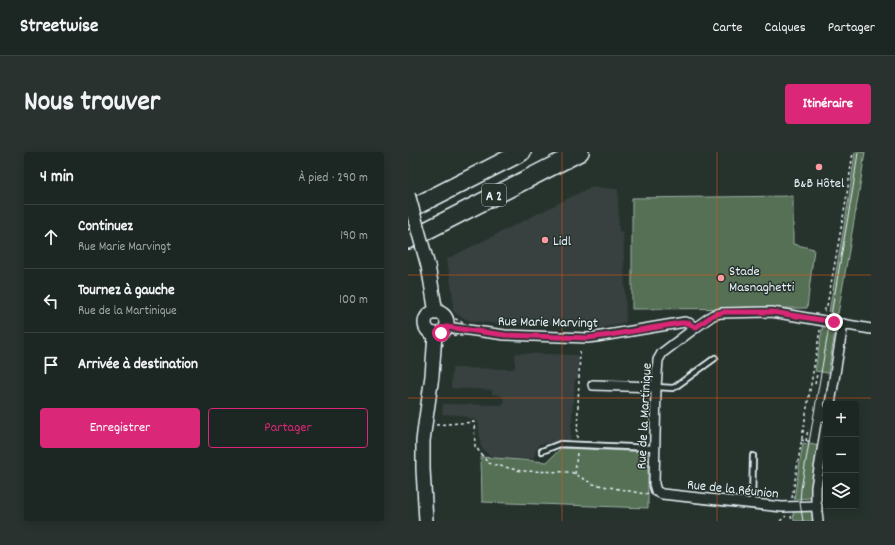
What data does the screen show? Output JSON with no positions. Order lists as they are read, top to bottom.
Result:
{
  "streets": {
    "highway": ["A 2"],
    "street": ["Rue Marie Marvingt", "Rue de la Martinique", "Rue de la Réunion"]
  },
  "crossings": [
    ["Rue Marie Marvingt", "Rue de la Martinique"],
    ["Rue de la Martinique", "Rue de la Réunion"]
  ],
  "places": ["B&B Hôtel", "Lidl", "Stade Masnaghetti"],
  "page": {
    "header": "Streetwise",
    "nav": ["Carte", "Calques", "Partager"],
    "title": "Nous trouver",
    "buttons": [
      "Itinéraire",
      ["Enregistrer", "Partager"]
    ],
    "heading": ["4 min", "À pied · 290 m"],
    "list": [
      ["Continuez", "Rue Marie Marvingt", "190 m"],
      ["Tournez à gauche", "Rue de la Martinique", "100 m"],
      "Arrivée à destination"
    ],
    "map_buttons": ["+", "−"]
  }
}
